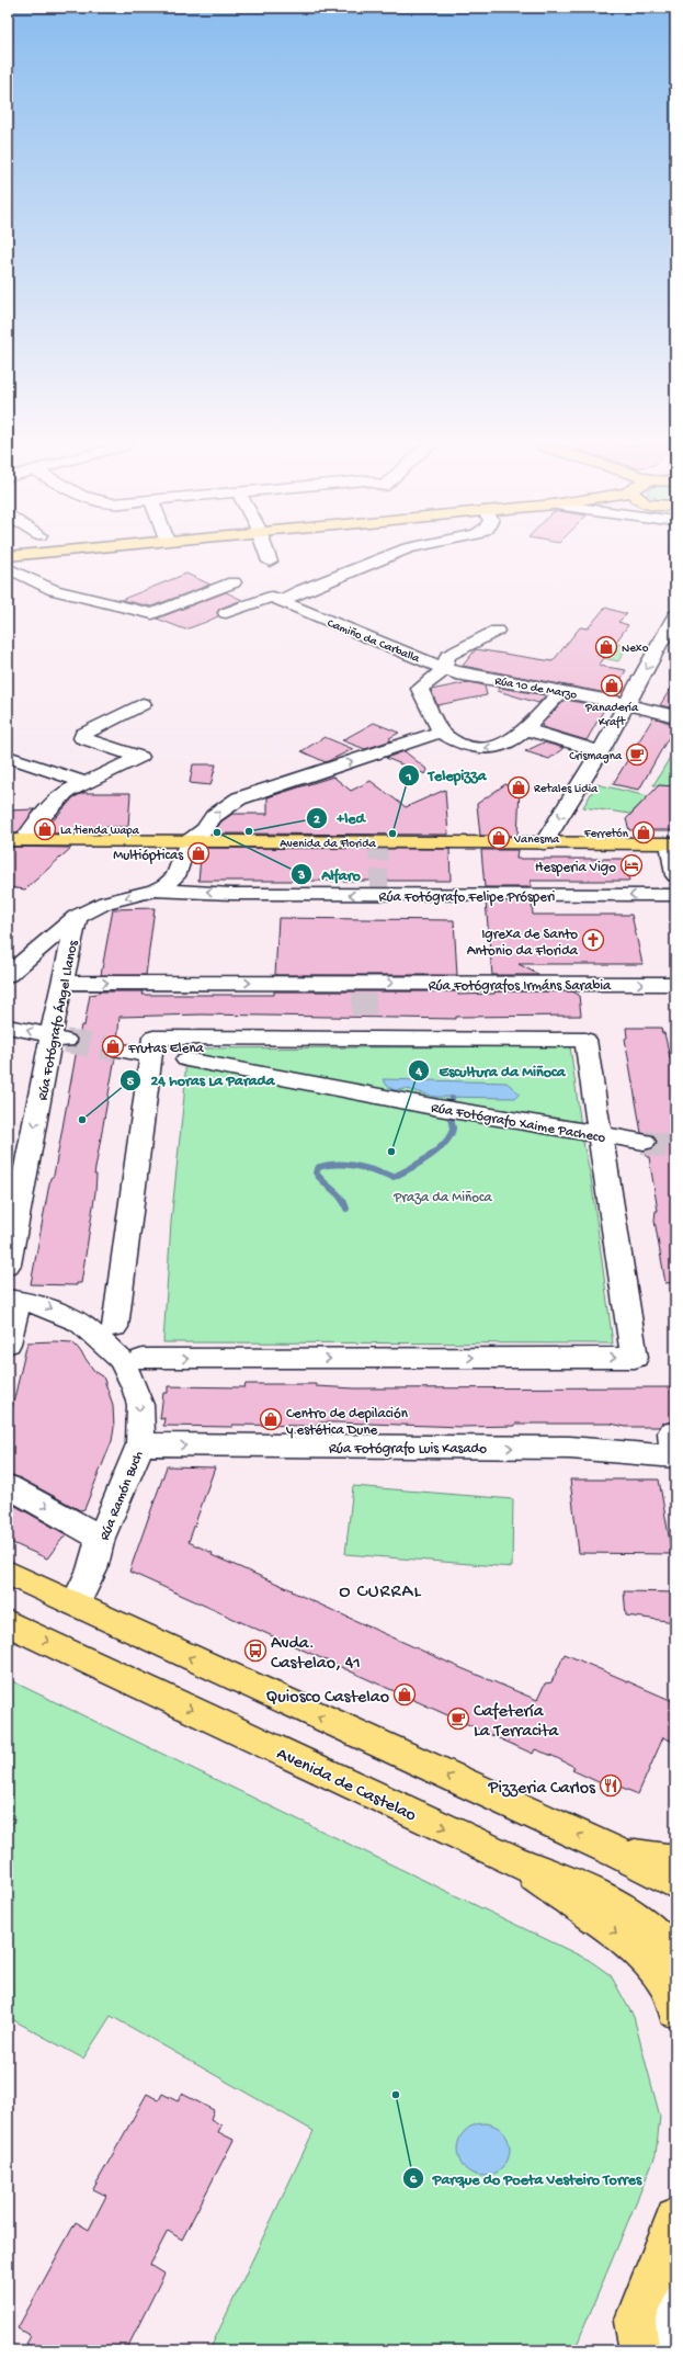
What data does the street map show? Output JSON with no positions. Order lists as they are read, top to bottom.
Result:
{
  "streets": {
    "main road": ["Avenida da Florida", "Avenida de Castelao"],
    "street": [
      "Camiño da Carballa",
      "Rúa 10 de Marzo",
      "Rúa Fotógrafo Felipe Prósperi",
      "Rúa Fotógrafos Irmáns Sarabia",
      "Rúa Fotógrafo Ángel Llanos",
      "Rúa Fotógrafo Xaime Pacheco",
      "Rúa Fotógrafo Luis Kasado",
      "Rúa Ramón Buch"
    ]
  },
  "crossings": [
    ["Camiño da Carballa", "Rúa 10 de Marzo"],
    ["Rúa Fotógrafos Irmáns Sarabia", "Rúa Fotógrafo Ángel Llanos"],
    ["Rúa Fotógrafo Luis Kasado", "Rúa Ramón Buch"]
  ],
  "one_way": ["Rúa Fotógrafo Felipe Prósperi", "Rúa Fotógrafo Luis Kasado", "Rúa Ramón Buch"],
  "districts": ["O CURRAL"],
  "parks": ["Praza da Miñoca"],
  "places": {
    "shop": [
      "Nexo",
      "Panadería Kraft",
      "Retales Lidia",
      "La tienda wapa",
      "Ferretón",
      "Vanesma",
      "Multiópticas",
      "Frutas Elena",
      "Centro de depilación y estética Dune",
      "Quiosco Castelao"
    ],
    "cafe": ["Crismagna", "Cafetería La Terracita"],
    "other": [
      "+led",
      "Alfaro",
      "Telepizza",
      "24 horas La Parada",
      "Escultura da Miñoca",
      "Parque do Poeta Vesteiro Torres"
    ],
    "hotel": ["Hesperia Vigo"],
    "church": ["Igrexa de Santo Antonio da Florida"],
    "bus stop": ["Avda. Castelao, 41"],
    "restaurant": ["Pizzeria Carlos"]
  }
}
